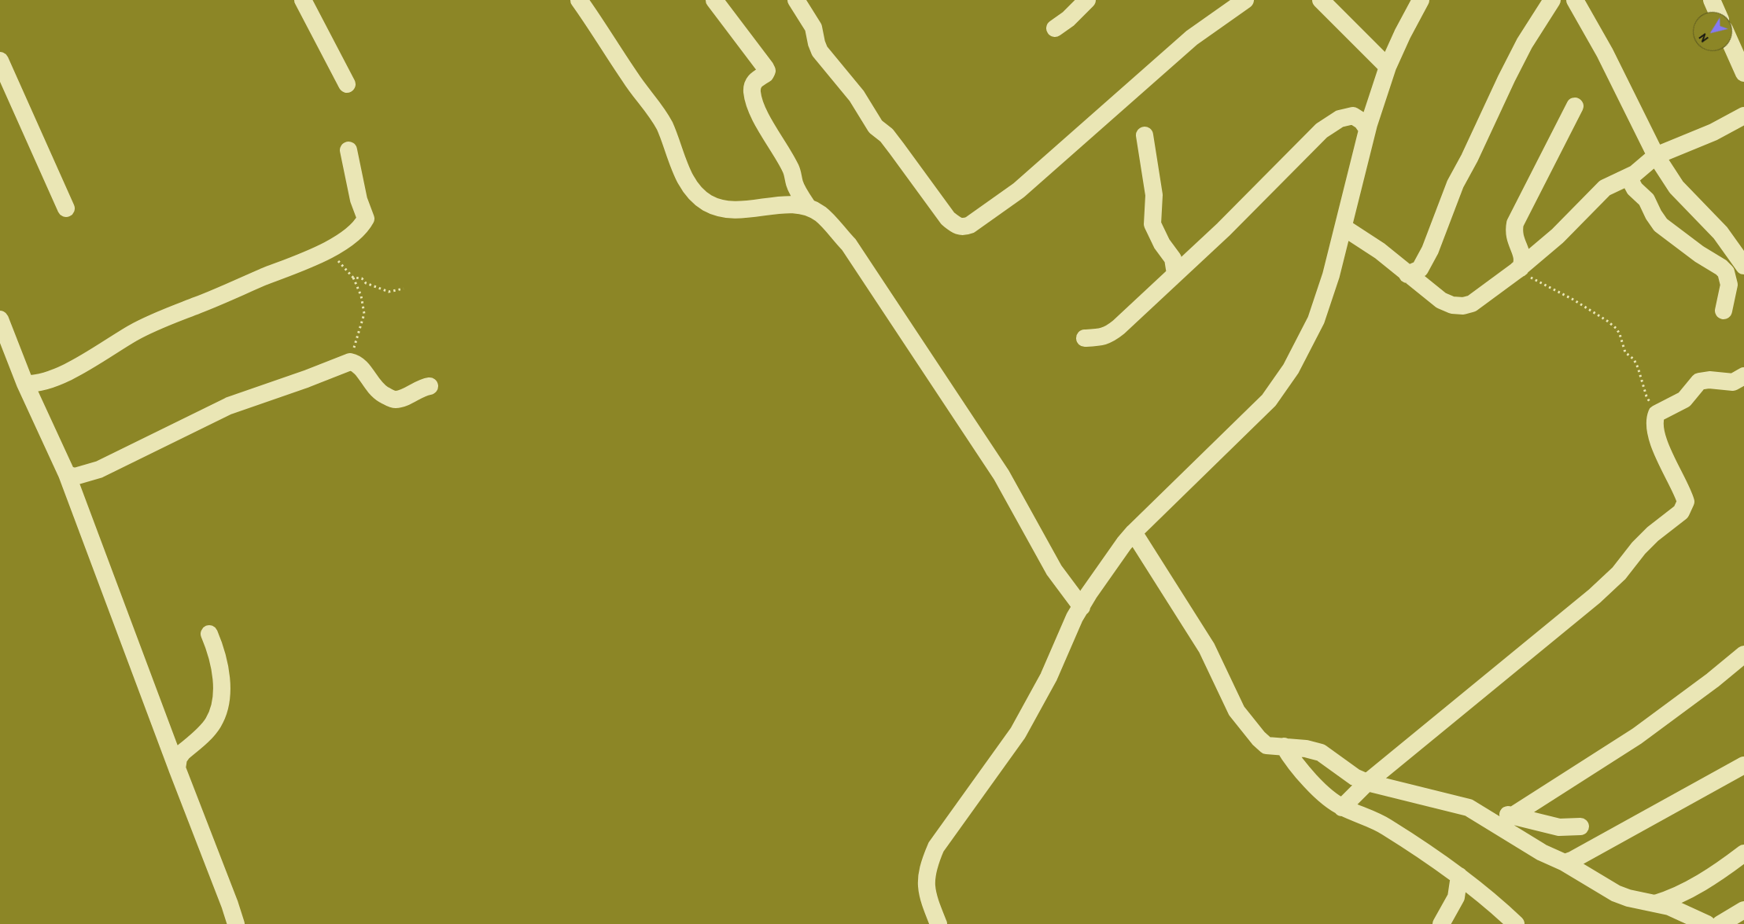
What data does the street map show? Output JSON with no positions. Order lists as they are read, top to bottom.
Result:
{
  "north": "bottom left"
}
